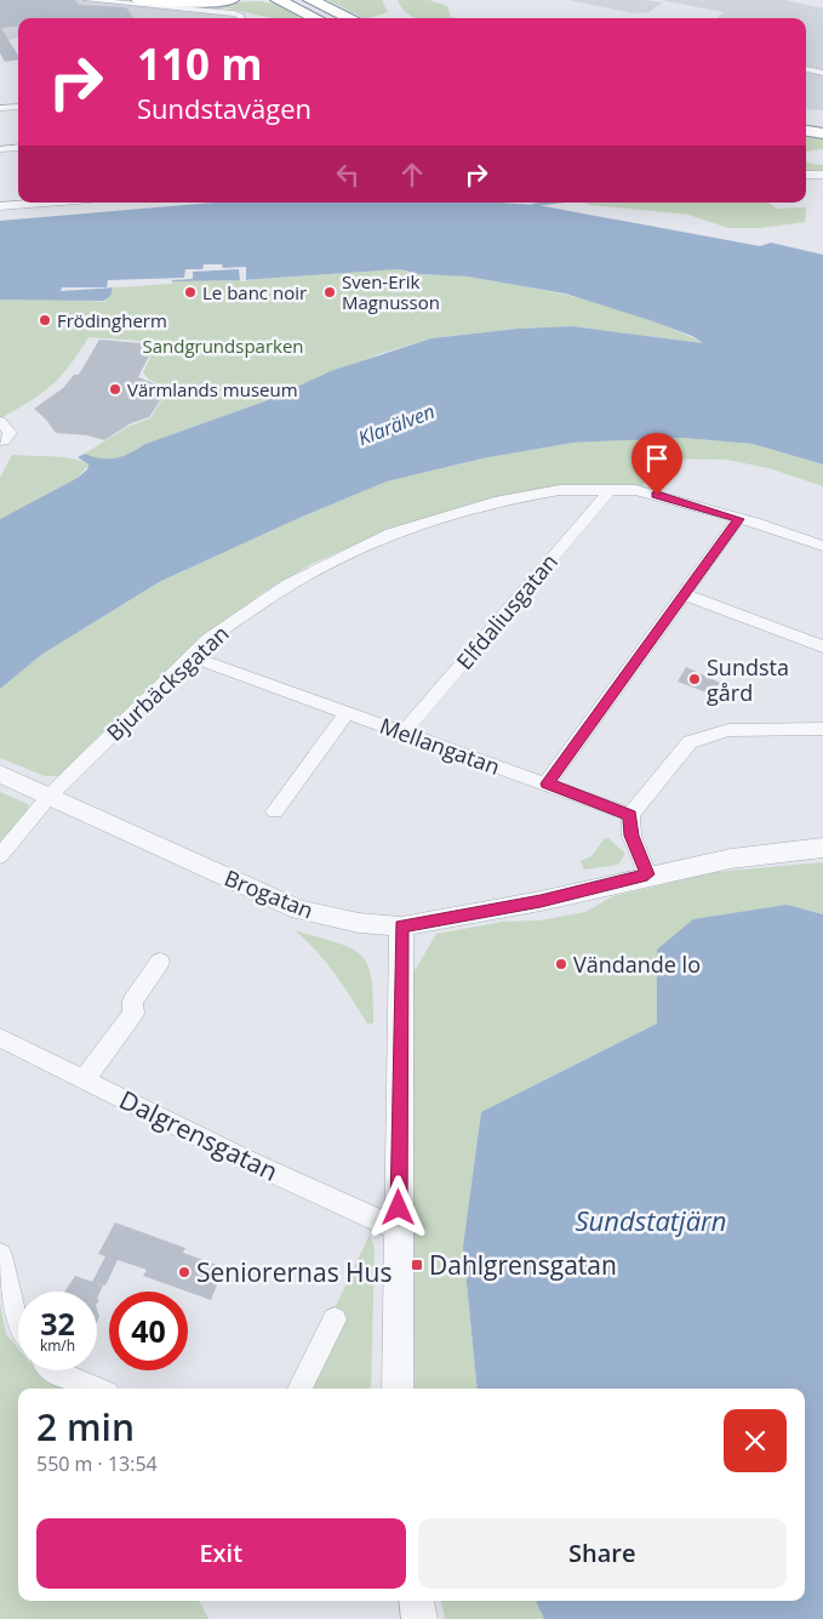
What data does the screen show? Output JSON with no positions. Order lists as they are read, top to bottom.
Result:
{
  "streets": {
    "street": [
      "Elfdaliusgatan",
      "Bjurbäcksgatan",
      "Mellangatan",
      "Brogatan",
      "Dalgrensgatan"
    ]
  },
  "crossings": [
    ["Elfdaliusgatan", "Bjurbäcksgatan"],
    ["Elfdaliusgatan", "Mellangatan"],
    ["Bjurbäcksgatan", "Mellangatan"],
    ["Bjurbäcksgatan", "Brogatan"]
  ],
  "water": ["Klarälven", "Sundstatjärn"],
  "parks": ["Sandgrundsparken"],
  "places": {
    "other": [
      "Le banc noir",
      "Sven-Erik Magnusson",
      "Frödingherm",
      "Värmlands museum",
      "Sundsta gård",
      "Vändande lo",
      "Seniorernas Hus"
    ],
    "transit": ["Dahlgrensgatan"]
  },
  "page": {
    "turn": ["110 m", "Sundstavägen"],
    "speed": "32 km/h",
    "limit": "40",
    "heading": ["2 min", "550 m · 13:54"],
    "buttons": ["Exit", "Share"]
  }
}
